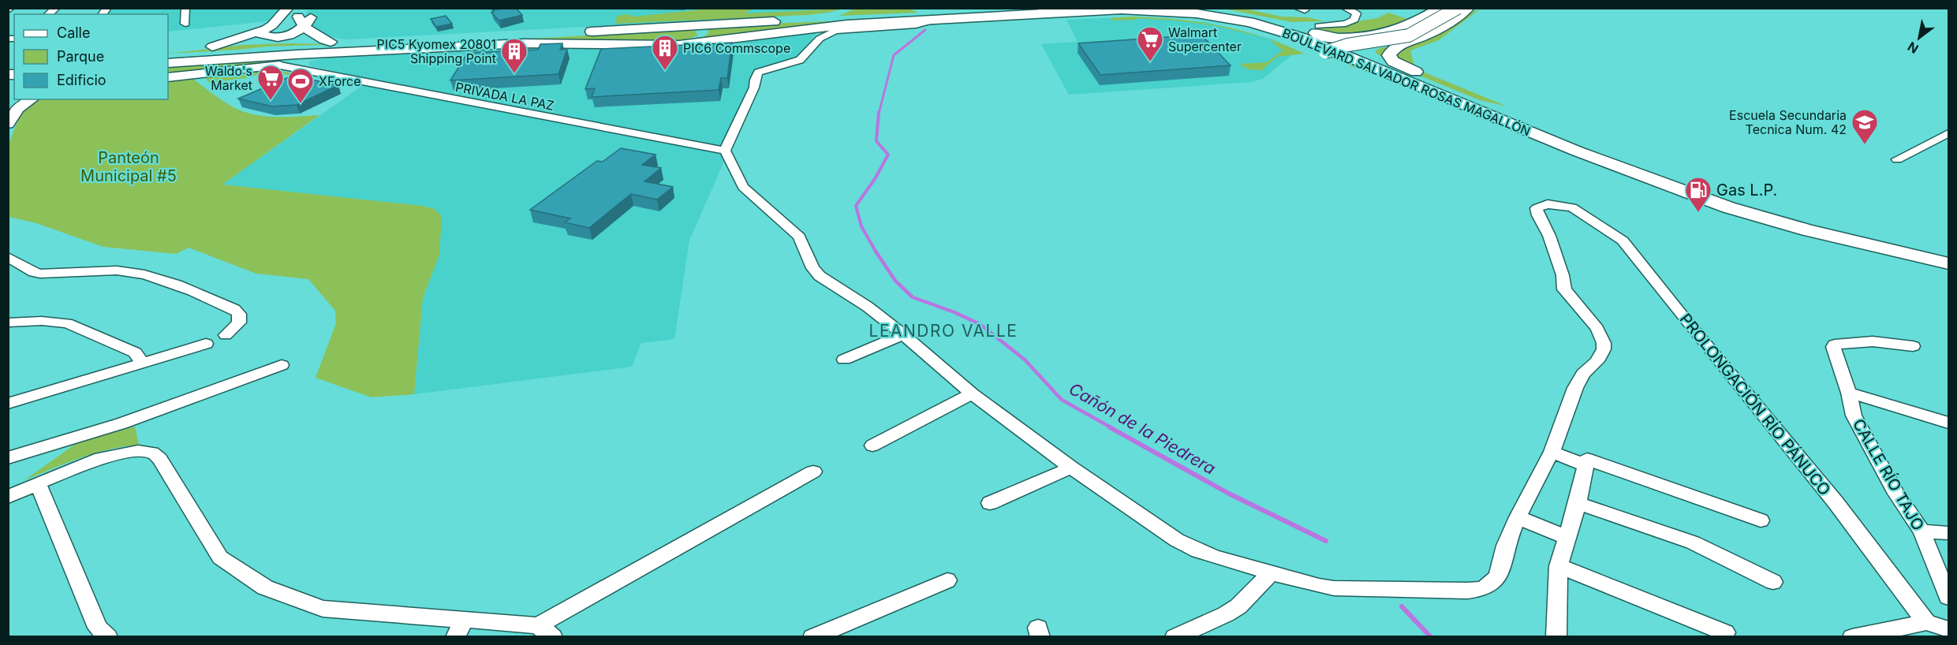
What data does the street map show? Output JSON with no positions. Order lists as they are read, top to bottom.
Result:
{
  "streets": {
    "highway": ["BOULEVARD SALVADOR ROSAS MAGALLÓN"],
    "street": ["PRIVADA LA PAZ", "PROLONGACIÓN RÍO PÁNUCO", "CALLE RÍO TAJO"]
  },
  "districts": ["LEANDRO VALLE"],
  "water": ["Cañón de la Piedrera"],
  "parks": ["Panteón Municipal #5"],
  "places": {
    "supermarket": ["Walmart Supercenter", "Waldo's Market"],
    "building": ["PIC6 Commscope", "PIC5 Kyomex 20801 Shipping Point"],
    "sports": ["XForce"],
    "school or university": ["Escuela Secundaria Tecnica Num. 42"],
    "fuel station": ["Gas L.P."]
  },
  "legend": ["Calle", "Parque", "Edificio"],
  "north": "bottom left"
}
